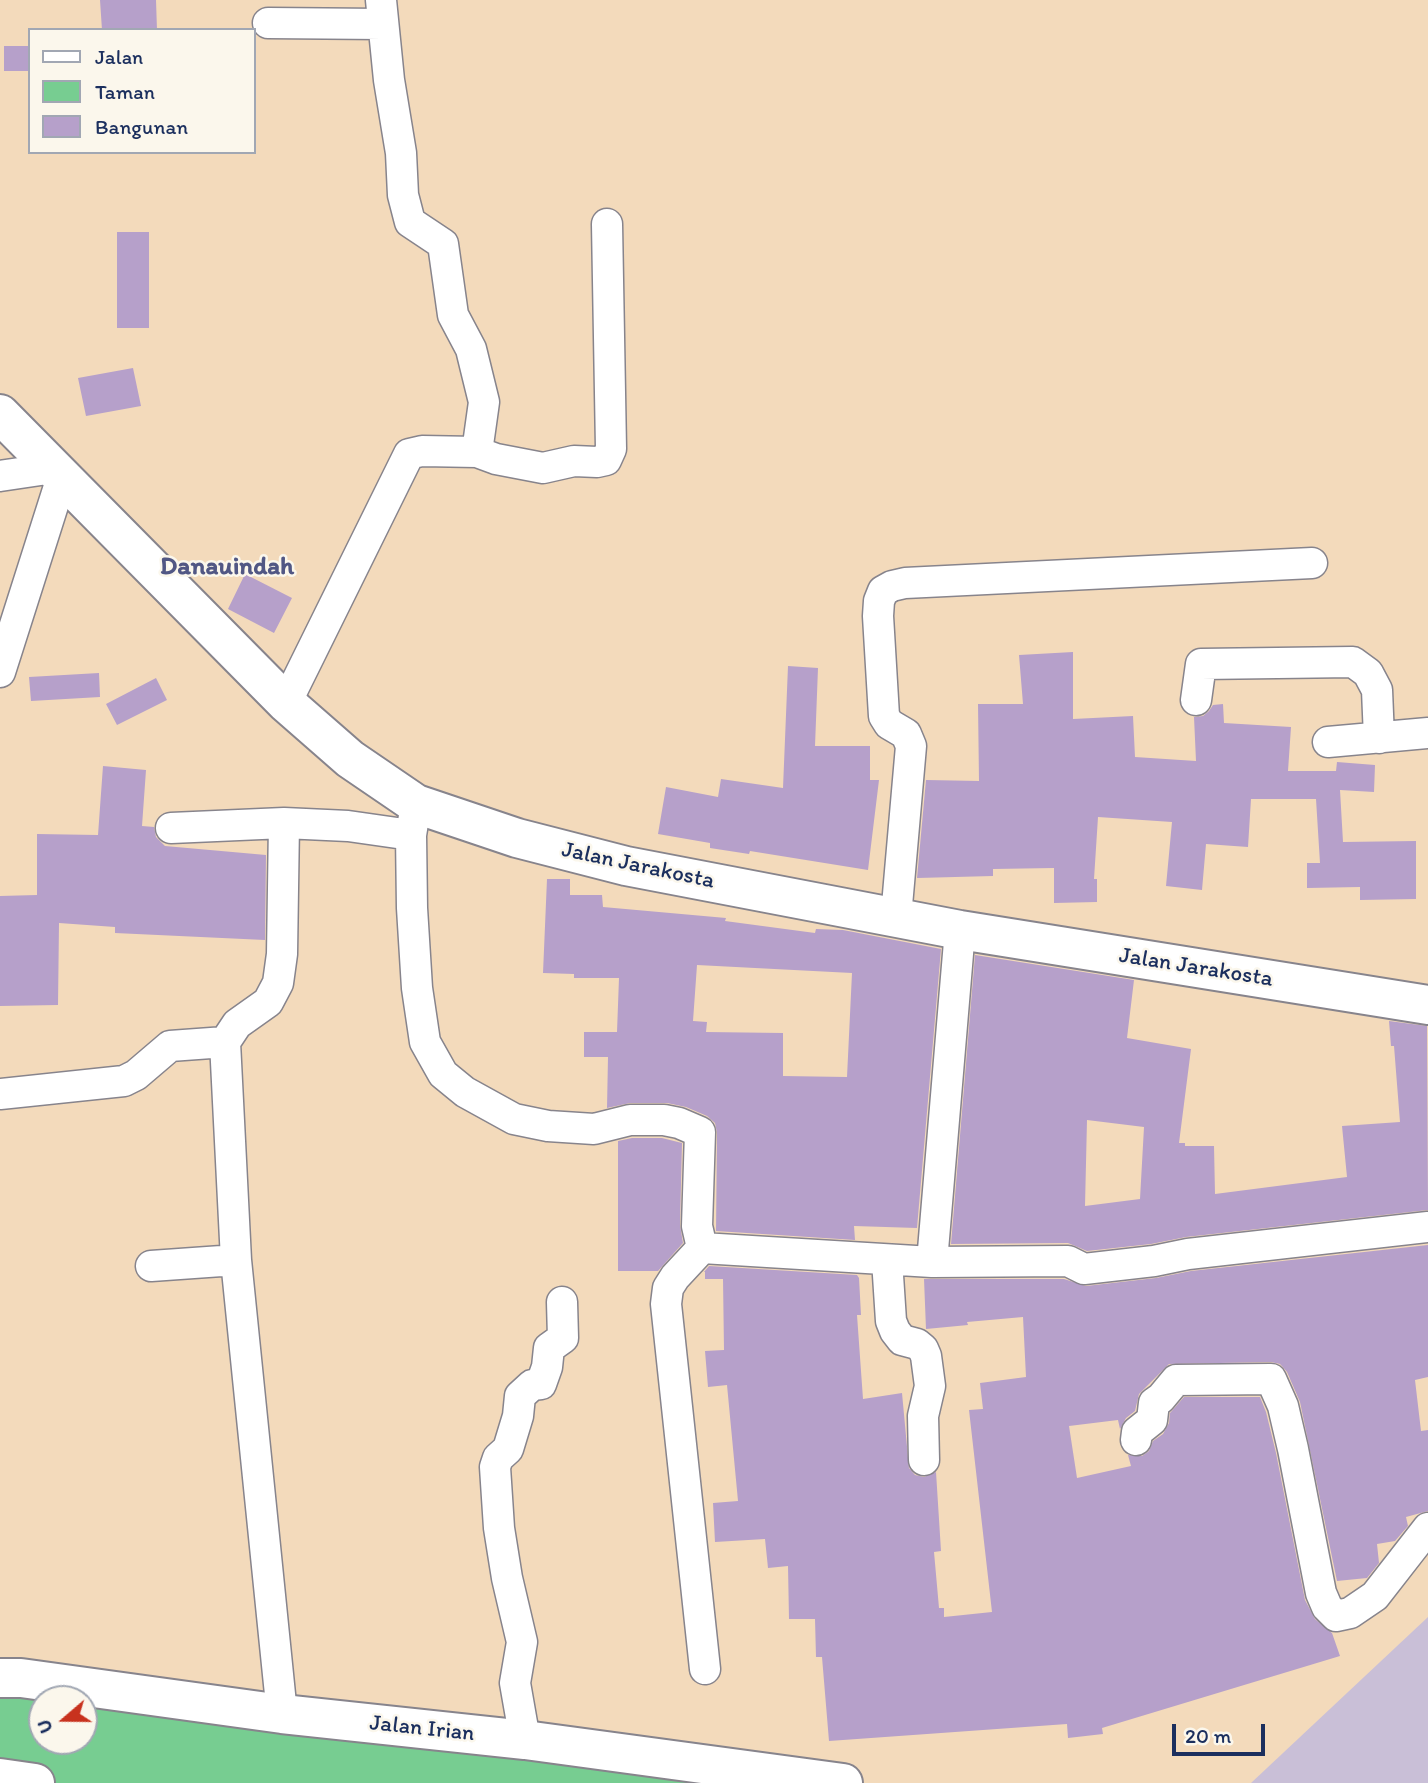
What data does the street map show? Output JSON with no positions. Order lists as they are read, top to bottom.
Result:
{
  "streets": {
    "street": ["Jalan Jarakosta", "Jalan Irian"]
  },
  "districts": ["Danauindah"],
  "legend": ["Jalan", "Taman", "Bangunan"],
  "scale_bar": "20 m",
  "north": "left"
}
